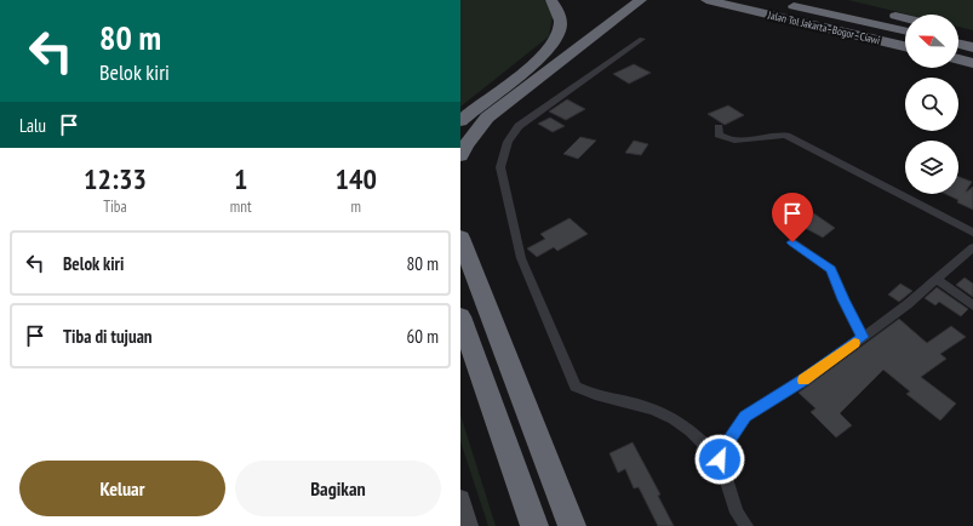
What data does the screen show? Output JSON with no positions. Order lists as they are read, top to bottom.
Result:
{
  "streets": {
    "highway": ["Jalan Tol Jakarta–Bogor–Ciawi"]
  },
  "north": "left",
  "page": {
    "turn": ["80 m", "Belok kiri"],
    "then": "Lalu",
    "eta": [
      "12:33",
      "Tiba",
      "1",
      "mnt",
      "140",
      "m"
    ],
    "list": [
      {
        "name": "Belok kiri",
        "value": "80 m"
      },
      {
        "name": "Tiba di tujuan",
        "value": "60 m"
      }
    ],
    "buttons": ["Keluar", "Bagikan"]
  }
}
